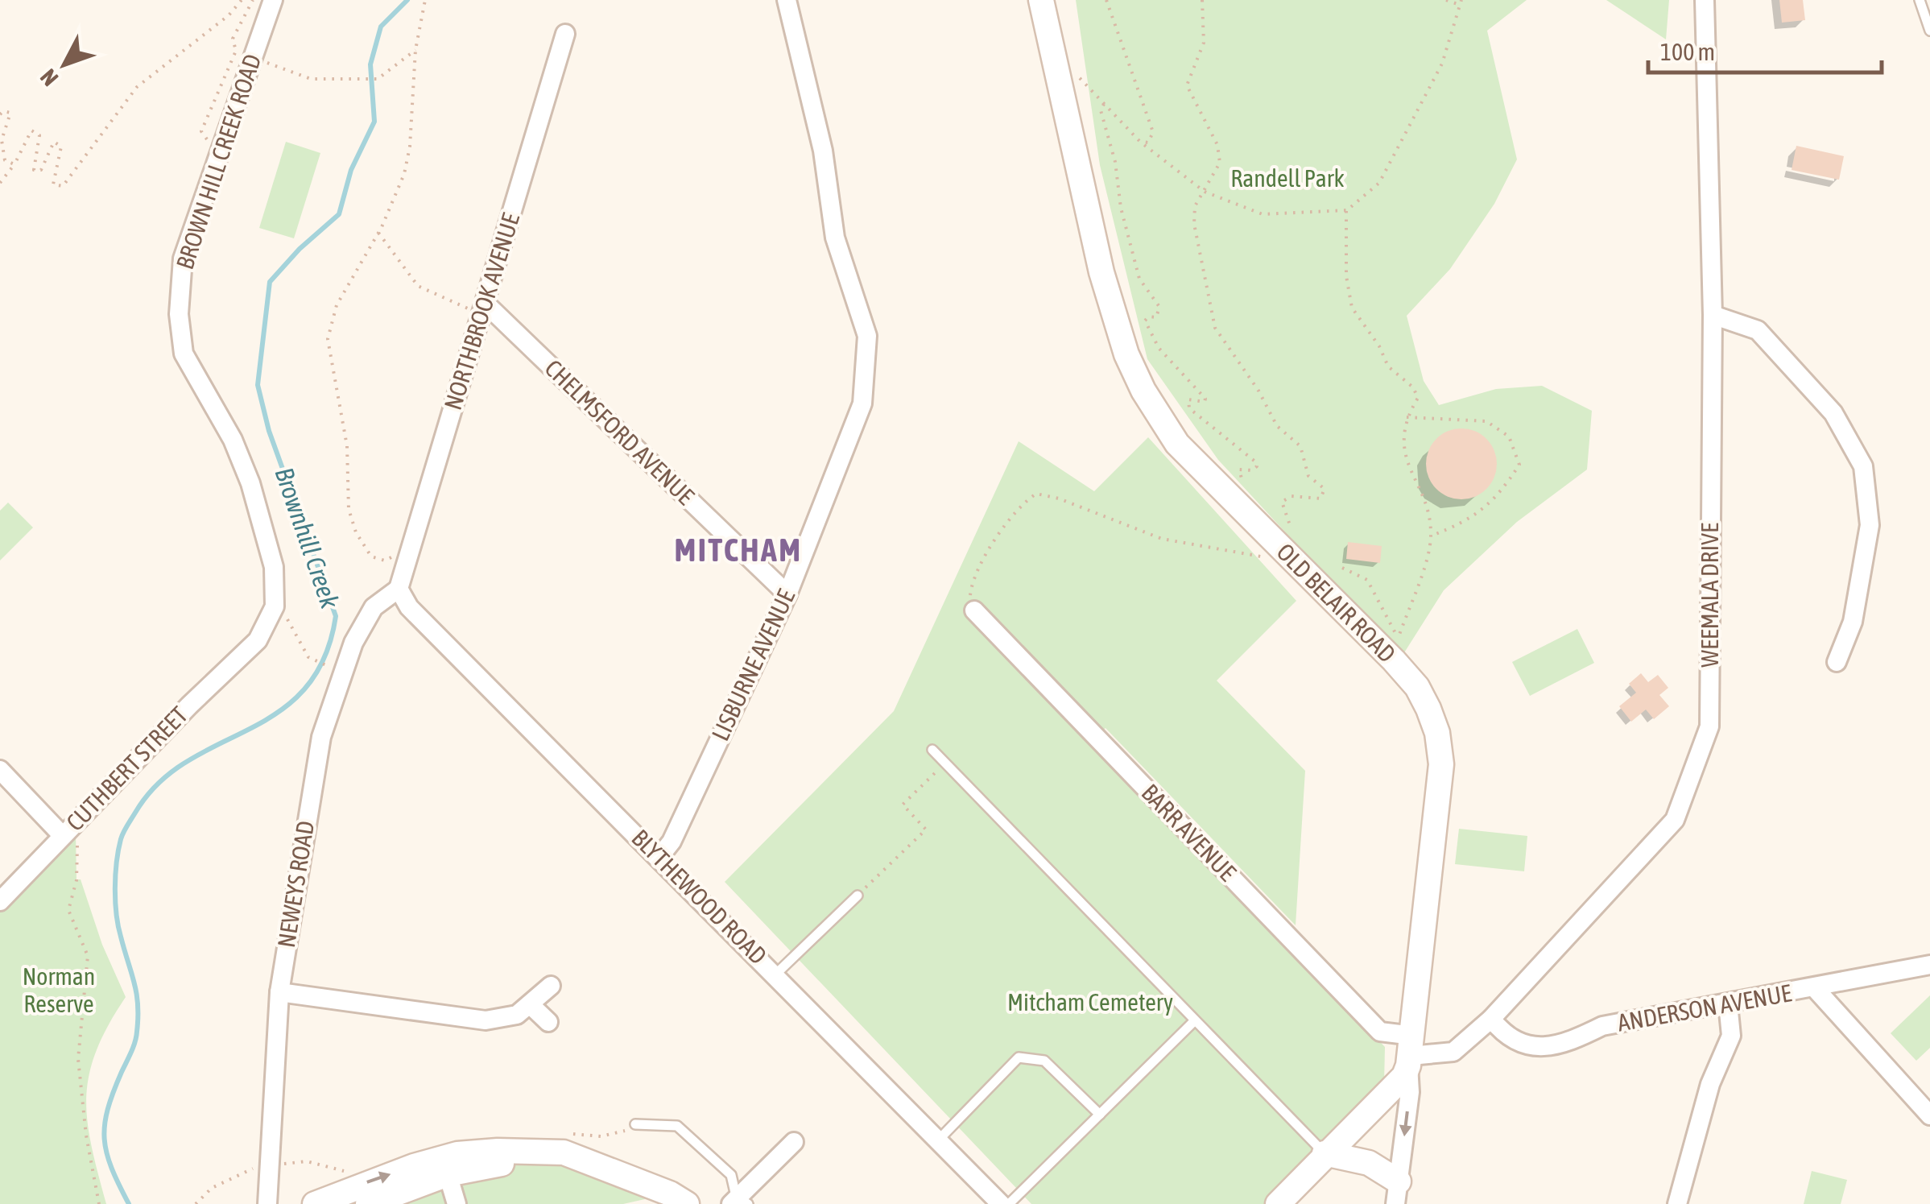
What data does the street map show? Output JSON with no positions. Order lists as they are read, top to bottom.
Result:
{
  "streets": {
    "main road": ["OLD BELAIR ROAD"],
    "street": [
      "BROWN HILL CREEK ROAD",
      "NORTHBROOK AVENUE",
      "CHELMSFORD AVENUE",
      "WEEMALA DRIVE",
      "LISBURNE AVENUE",
      "CUTHBERT STREET",
      "BARR AVENUE",
      "NEWEYS ROAD",
      "BLYTHEWOOD ROAD",
      "ANDERSON AVENUE"
    ]
  },
  "crossings": [
    ["BROWN HILL CREEK ROAD", "CUTHBERT STREET"],
    ["NORTHBROOK AVENUE", "CHELMSFORD AVENUE"],
    ["NORTHBROOK AVENUE", "NEWEYS ROAD"],
    ["NORTHBROOK AVENUE", "BLYTHEWOOD ROAD"],
    ["CHELMSFORD AVENUE", "LISBURNE AVENUE"],
    ["WEEMALA DRIVE", "OLD BELAIR ROAD"],
    ["WEEMALA DRIVE", "BARR AVENUE"],
    ["WEEMALA DRIVE", "ANDERSON AVENUE"],
    ["OLD BELAIR ROAD", "BARR AVENUE"],
    ["LISBURNE AVENUE", "BLYTHEWOOD ROAD"],
    ["NEWEYS ROAD", "BLYTHEWOOD ROAD"]
  ],
  "districts": ["MITCHAM"],
  "water": ["Brownhill Creek"],
  "parks": ["Randell Park", "Norman Reserve", "Mitcham Cemetery"],
  "scale_bar": "100 m",
  "north": "bottom left"
}
